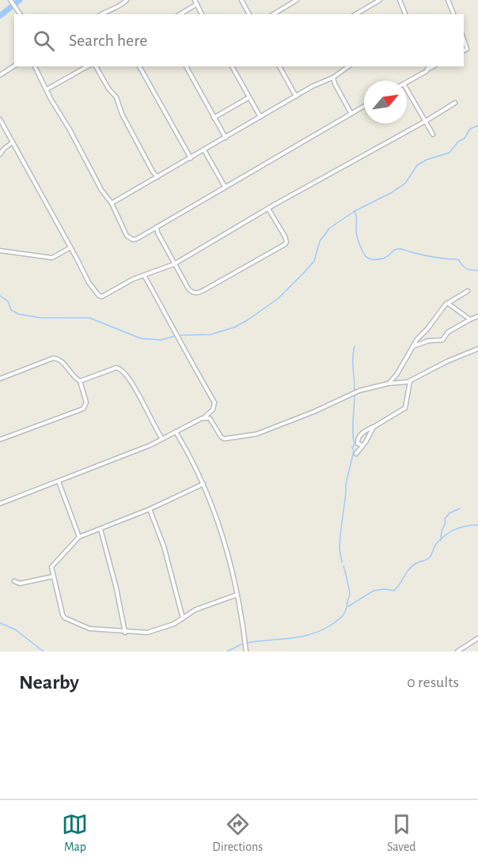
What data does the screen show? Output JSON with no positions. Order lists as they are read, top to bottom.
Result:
{
  "north": "top right",
  "page": {
    "search": "Search here",
    "heading": ["Nearby", "0 results"],
    "nav": ["Map", "Directions", "Saved"]
  }
}
